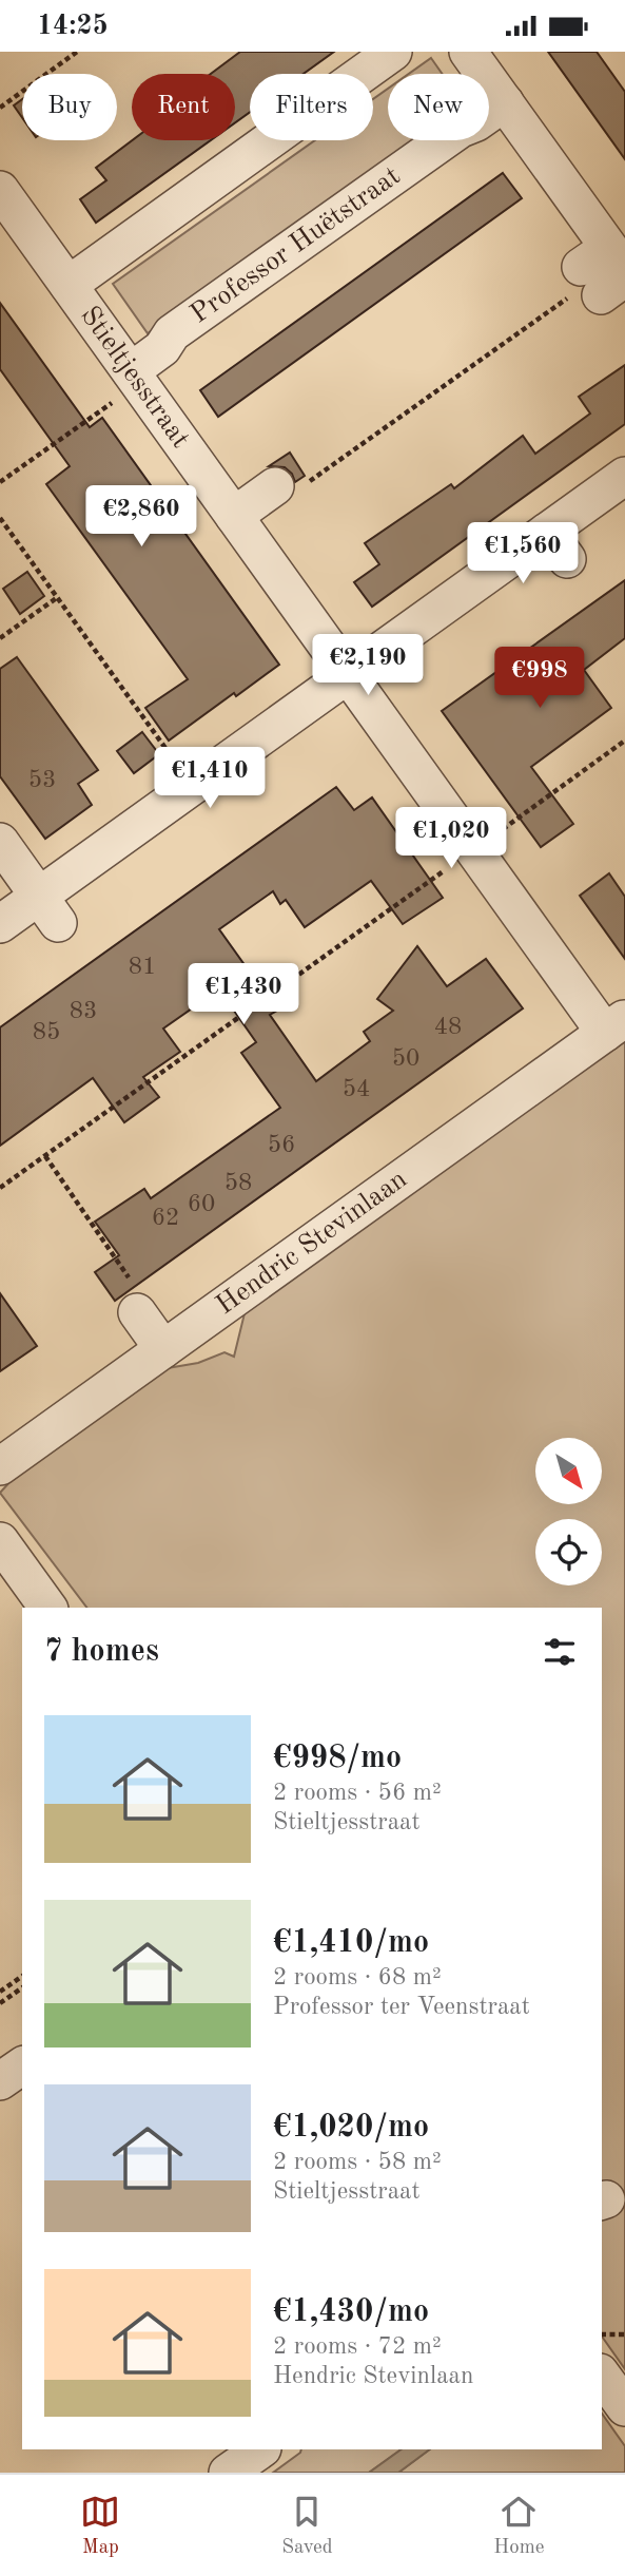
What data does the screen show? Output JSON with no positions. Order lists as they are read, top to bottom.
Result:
{
  "streets": {
    "street": ["Professor Huëtstraat", "Stieltjesstraat", "Hendric Stevinlaan"]
  },
  "crossings": [
    ["Professor Huëtstraat", "Stieltjesstraat"],
    ["Stieltjesstraat", "Hendric Stevinlaan"]
  ],
  "house_numbers": [
    "53",
    "81",
    "83",
    "48",
    "85",
    "50",
    "54",
    "56",
    "58",
    "60",
    "62"
  ],
  "north": "bottom right",
  "page": {
    "status": "14:25",
    "chip": [
      "Buy",
      "Rent",
      "Filters",
      "New"
    ],
    "price": [
      "€2,860",
      "€1,560",
      "€2,190",
      "€998",
      "€1,410",
      "€1,020",
      "€1,430"
    ],
    "heading": "7 homes",
    "list": [
      {
        "name": "€998/mo",
        "note": "2 rooms · 56 m² · Stieltjesstraat"
      },
      {
        "name": "€1,410/mo",
        "note": "2 rooms · 68 m² · Professor ter Veenstraat"
      },
      {
        "name": "€1,020/mo",
        "note": "2 rooms · 58 m² · Stieltjesstraat"
      },
      {
        "name": "€1,430/mo",
        "note": "2 rooms · 72 m² · Hendric Stevinlaan"
      }
    ],
    "tabs": ["Map", "Saved", "Home"]
  }
}
